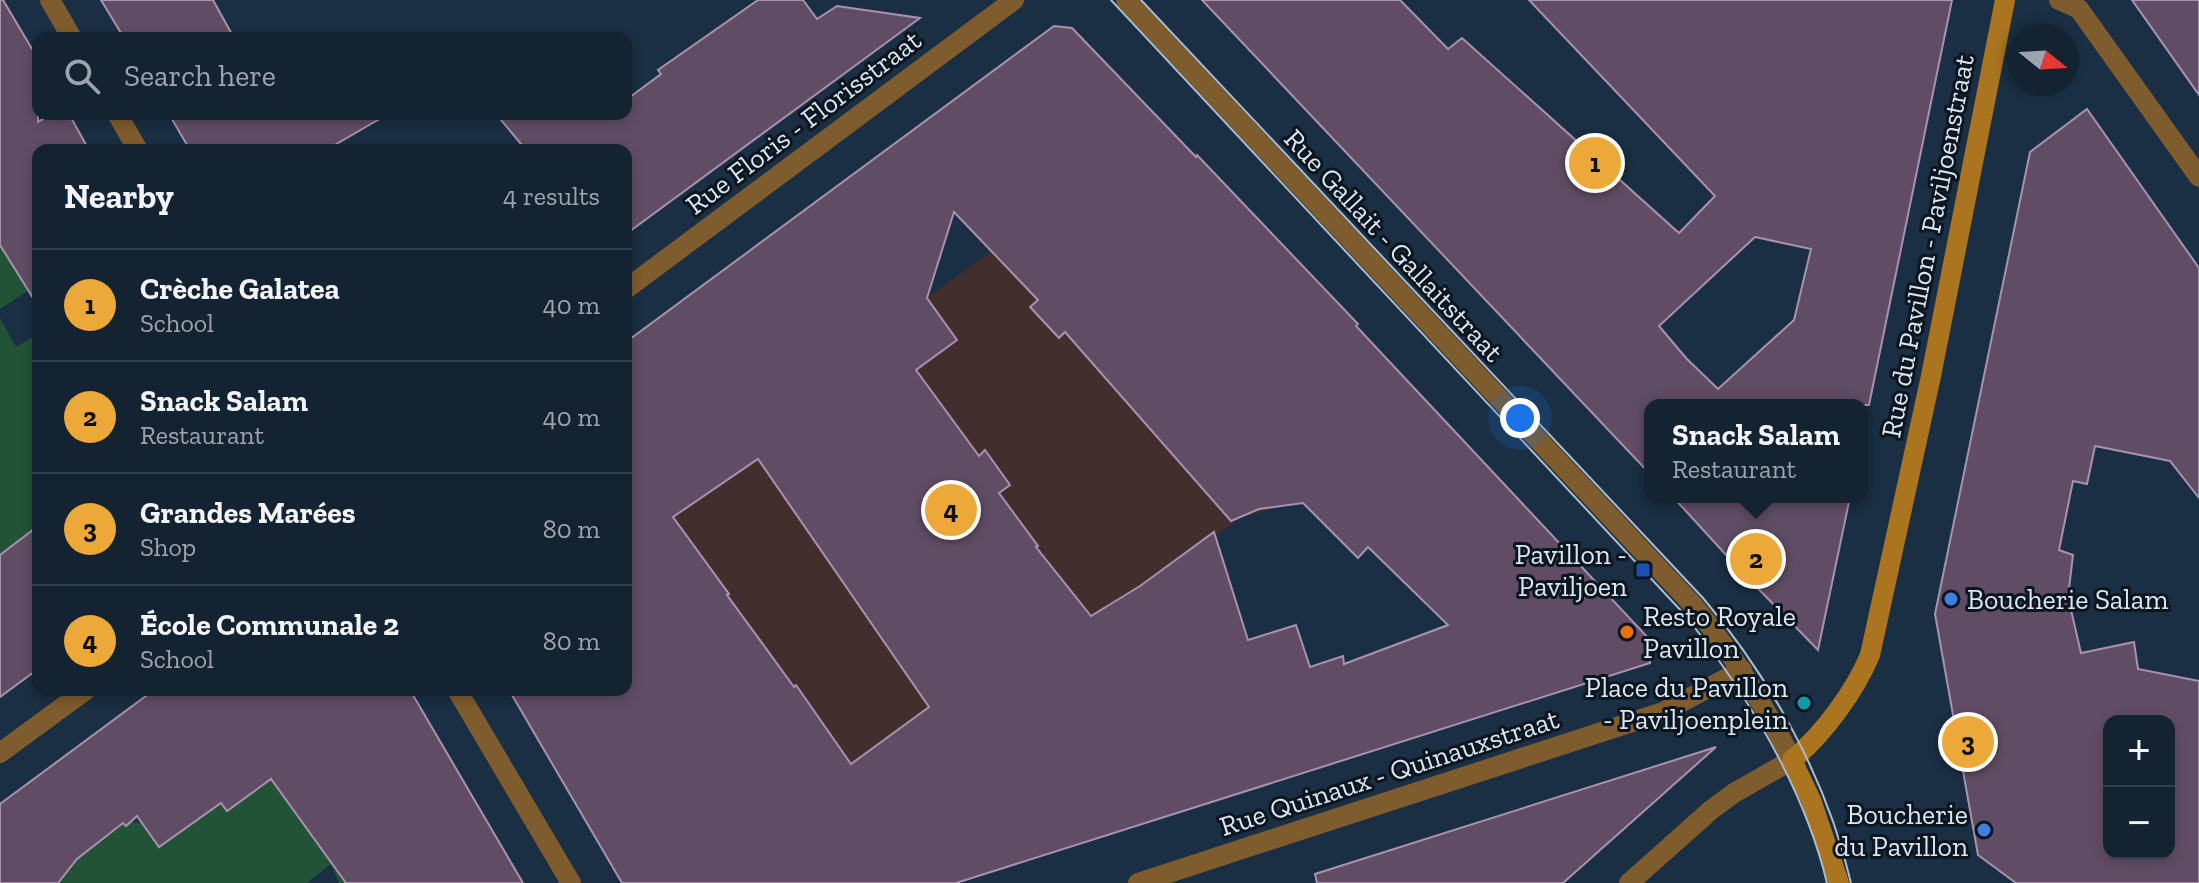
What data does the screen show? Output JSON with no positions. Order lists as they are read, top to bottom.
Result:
{
  "streets": {
    "street": [
      "Rue Floris - Florisstraat",
      "Rue Gallait - Gallaitstraat",
      "Rue du Pavillon - Paviljoenstraat",
      "Rue Quinaux - Quinauxstraat"
    ]
  },
  "crossings": [
    ["Rue Gallait - Gallaitstraat", "Rue du Pavillon - Paviljoenstraat"],
    ["Rue Gallait - Gallaitstraat", "Rue Quinaux - Quinauxstraat"]
  ],
  "places": {
    "transit": ["Pavillon - Paviljoen"],
    "other": [
      "Boucherie Salam",
      "Resto Royale Pavillon",
      "Place du Pavillon - Paviljoenplein",
      "Boucherie du Pavillon"
    ]
  },
  "north": "right",
  "page": {
    "search": "Search here",
    "pins": [
      "1",
      "4",
      "2",
      "3"
    ],
    "heading": ["Nearby", "4 results"],
    "list": [
      {
        "mark": "1",
        "name": "Crèche Galatea",
        "note": "School",
        "value": "40 m"
      },
      {
        "mark": "2",
        "name": "Snack Salam",
        "note": "Restaurant",
        "value": "40 m"
      },
      {
        "mark": "3",
        "name": "Grandes Marées",
        "note": "Shop",
        "value": "80 m"
      },
      {
        "mark": "4",
        "name": "École Communale 2",
        "note": "School",
        "value": "80 m"
      }
    ],
    "popup": ["Snack Salam", "Restaurant"],
    "map_buttons": ["+", "−"]
  }
}
